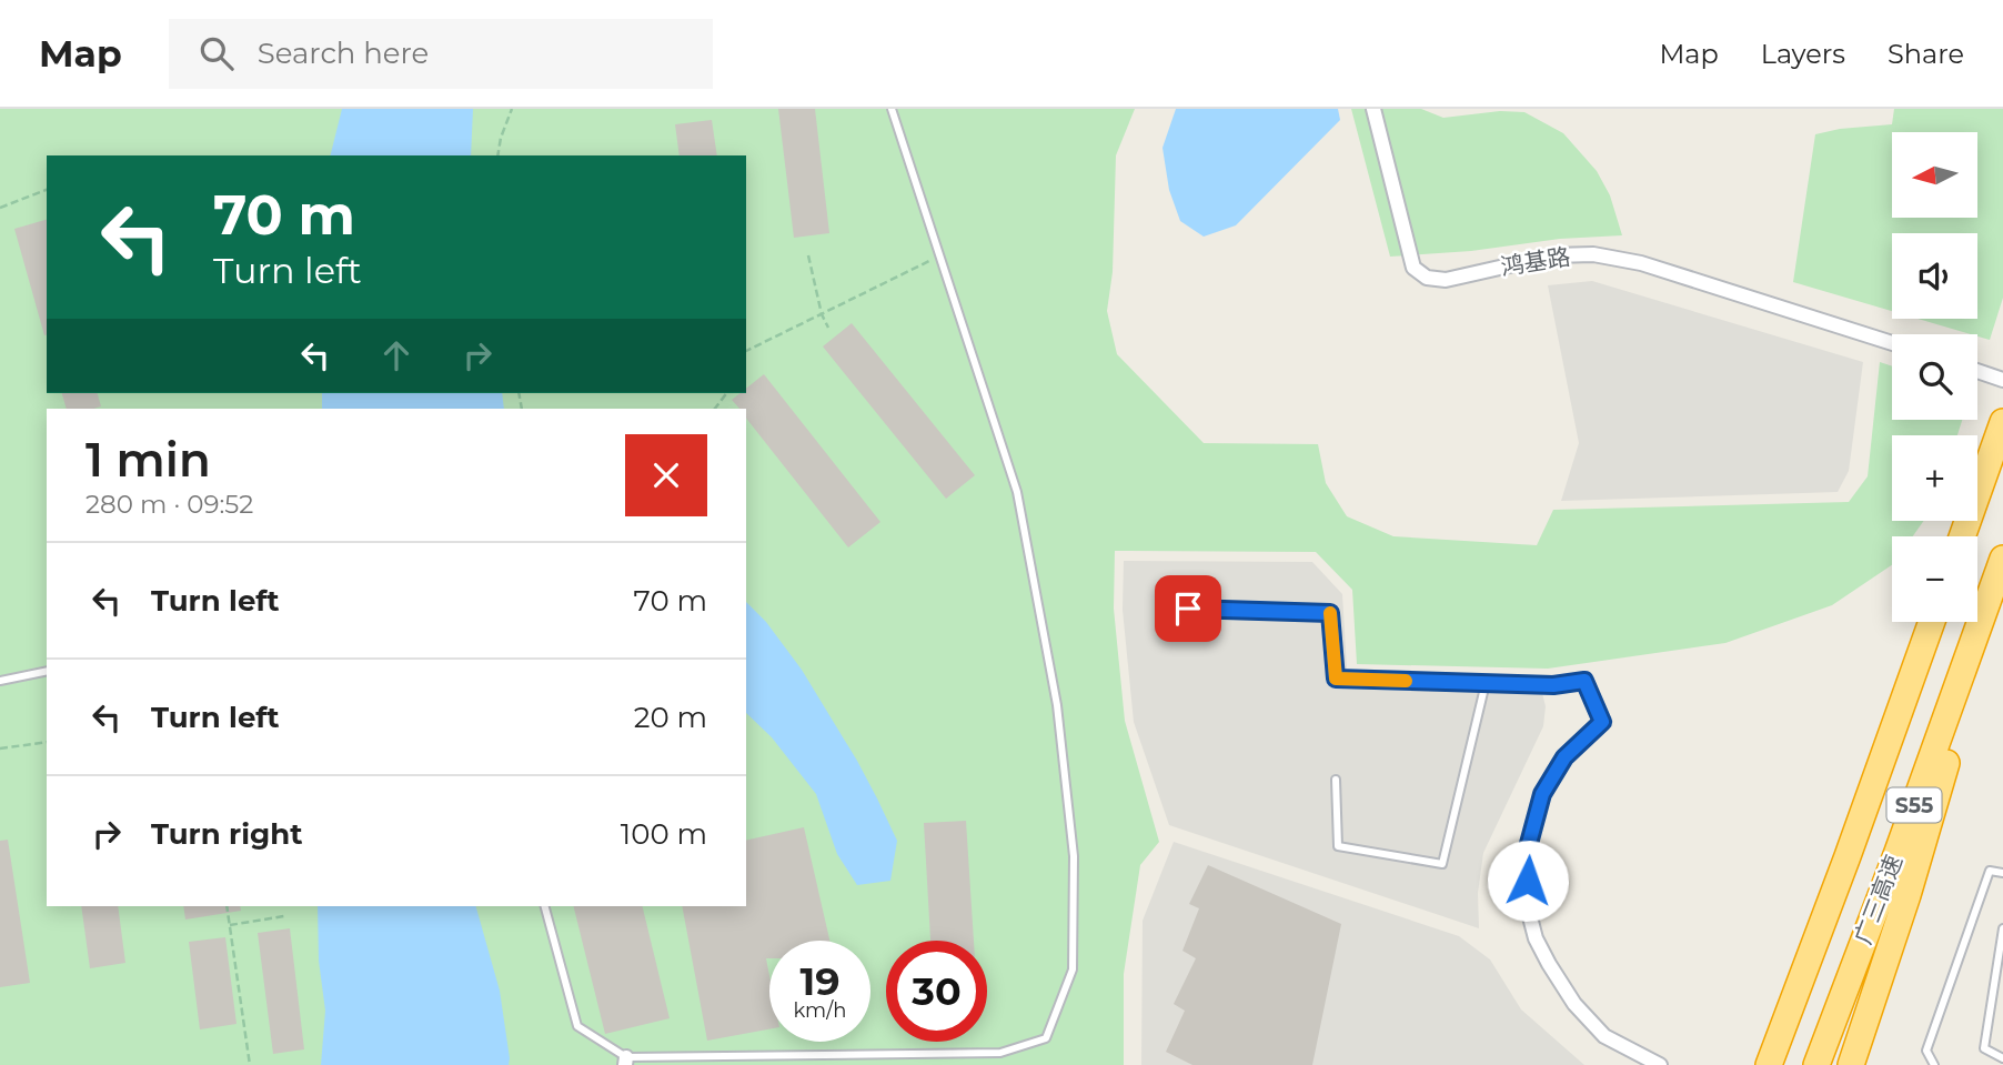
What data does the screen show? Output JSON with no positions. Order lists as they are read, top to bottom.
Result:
{
  "streets": {
    "highway": ["S55", "广三高速"],
    "street": ["鸿基路"]
  },
  "north": "left",
  "page": {
    "header": "Map",
    "search": "Search here",
    "nav": ["Map", "Layers", "Share"],
    "map_buttons": ["+", "−"],
    "turn": ["70 m", "Turn left"],
    "heading": ["1 min", "280 m · 09:52"],
    "list": [
      {
        "name": "Turn left",
        "value": "70 m"
      },
      {
        "name": "Turn left",
        "value": "20 m"
      },
      {
        "name": "Turn right",
        "value": "100 m"
      }
    ],
    "speed": "19 km/h",
    "limit": "30"
  }
}
